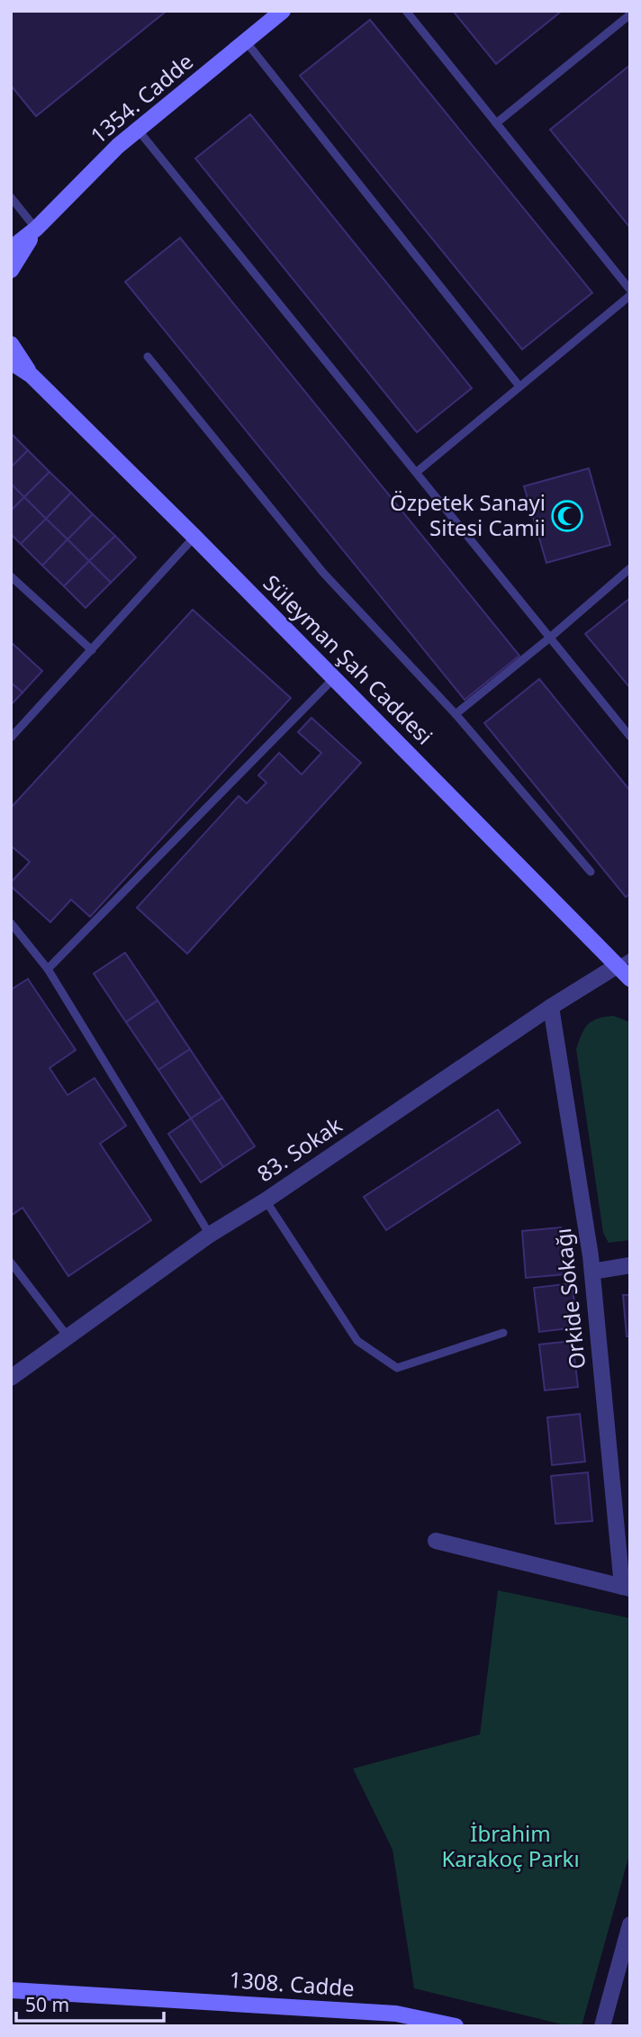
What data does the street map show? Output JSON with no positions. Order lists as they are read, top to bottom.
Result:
{
  "streets": {
    "main road": ["1354. Cadde", "Süleyman Şah Caddesi", "1308. Cadde"],
    "street": ["83. Sokak", "Orkide Sokağı"]
  },
  "crossings": [
    ["Süleyman Şah Caddesi", "83. Sokak"],
    ["83. Sokak", "Orkide Sokağı"]
  ],
  "parks": ["İbrahim Karakoç Parkı"],
  "places": {
    "mosque": ["Özpetek Sanayi Sitesi Camii"]
  },
  "scale_bar": "50 m"
}
